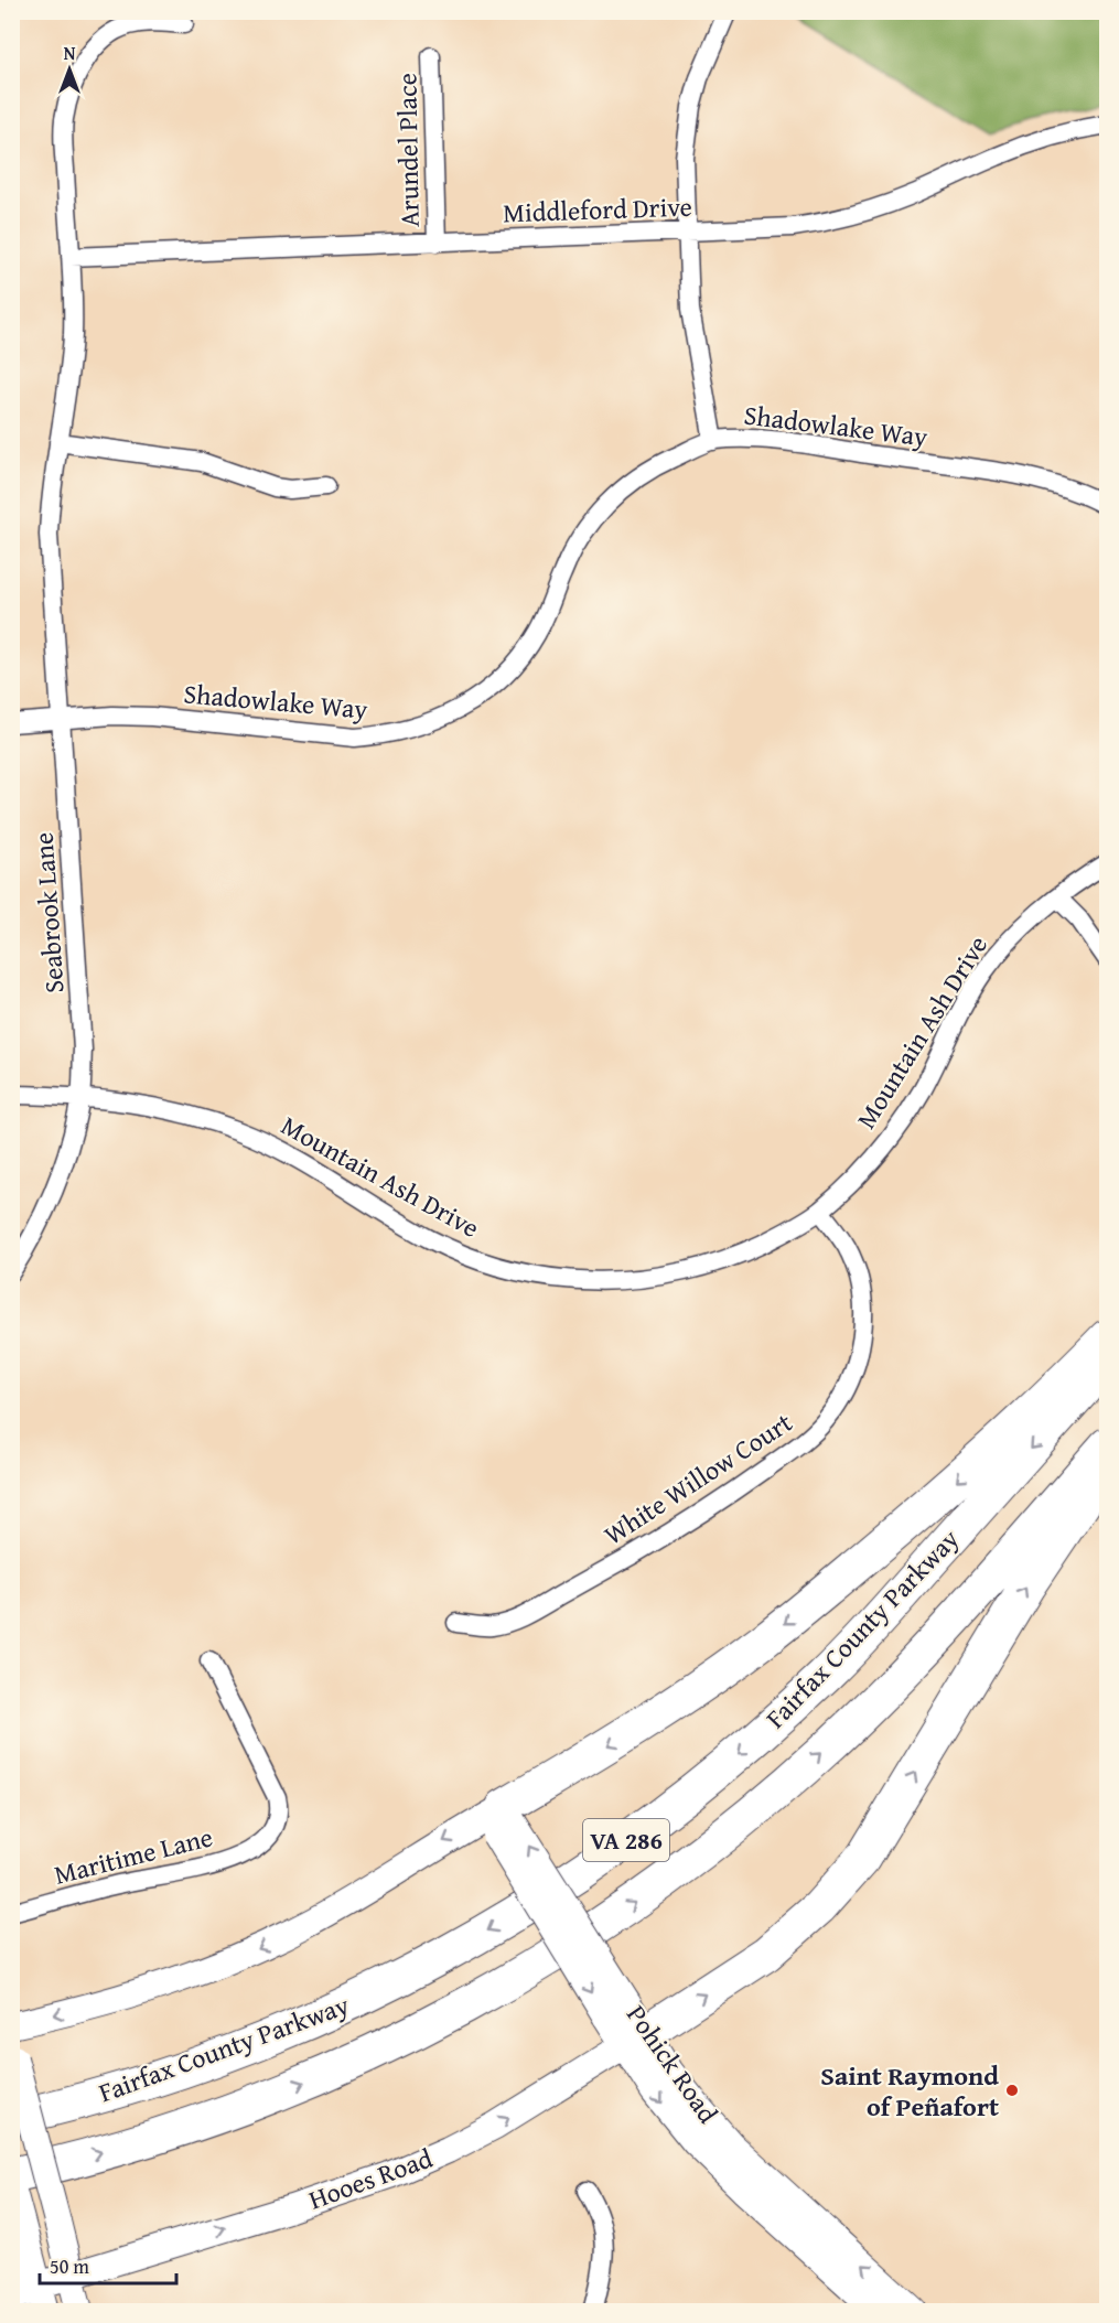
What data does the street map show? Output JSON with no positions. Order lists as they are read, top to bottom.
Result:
{
  "streets": {
    "highway": ["Fairfax County Parkway", "VA 286"],
    "main road": ["Pohick Road", "Hooes Road"],
    "street": [
      "Arundel Place",
      "Middleford Drive",
      "Shadowlake Way",
      "Seabrook Lane",
      "Mountain Ash Drive",
      "White Willow Court",
      "Maritime Lane"
    ]
  },
  "crossings": [
    ["Arundel Place", "Middleford Drive"],
    ["Middleford Drive", "Seabrook Lane"],
    ["Shadowlake Way", "Seabrook Lane"],
    ["Seabrook Lane", "Mountain Ash Drive"],
    ["Mountain Ash Drive", "White Willow Court"],
    ["Pohick Road", "Hooes Road"]
  ],
  "one_way": ["Hooes Road"],
  "places": ["Saint Raymond of Peñafort"],
  "scale_bar": "50 m",
  "north": "top"
}
